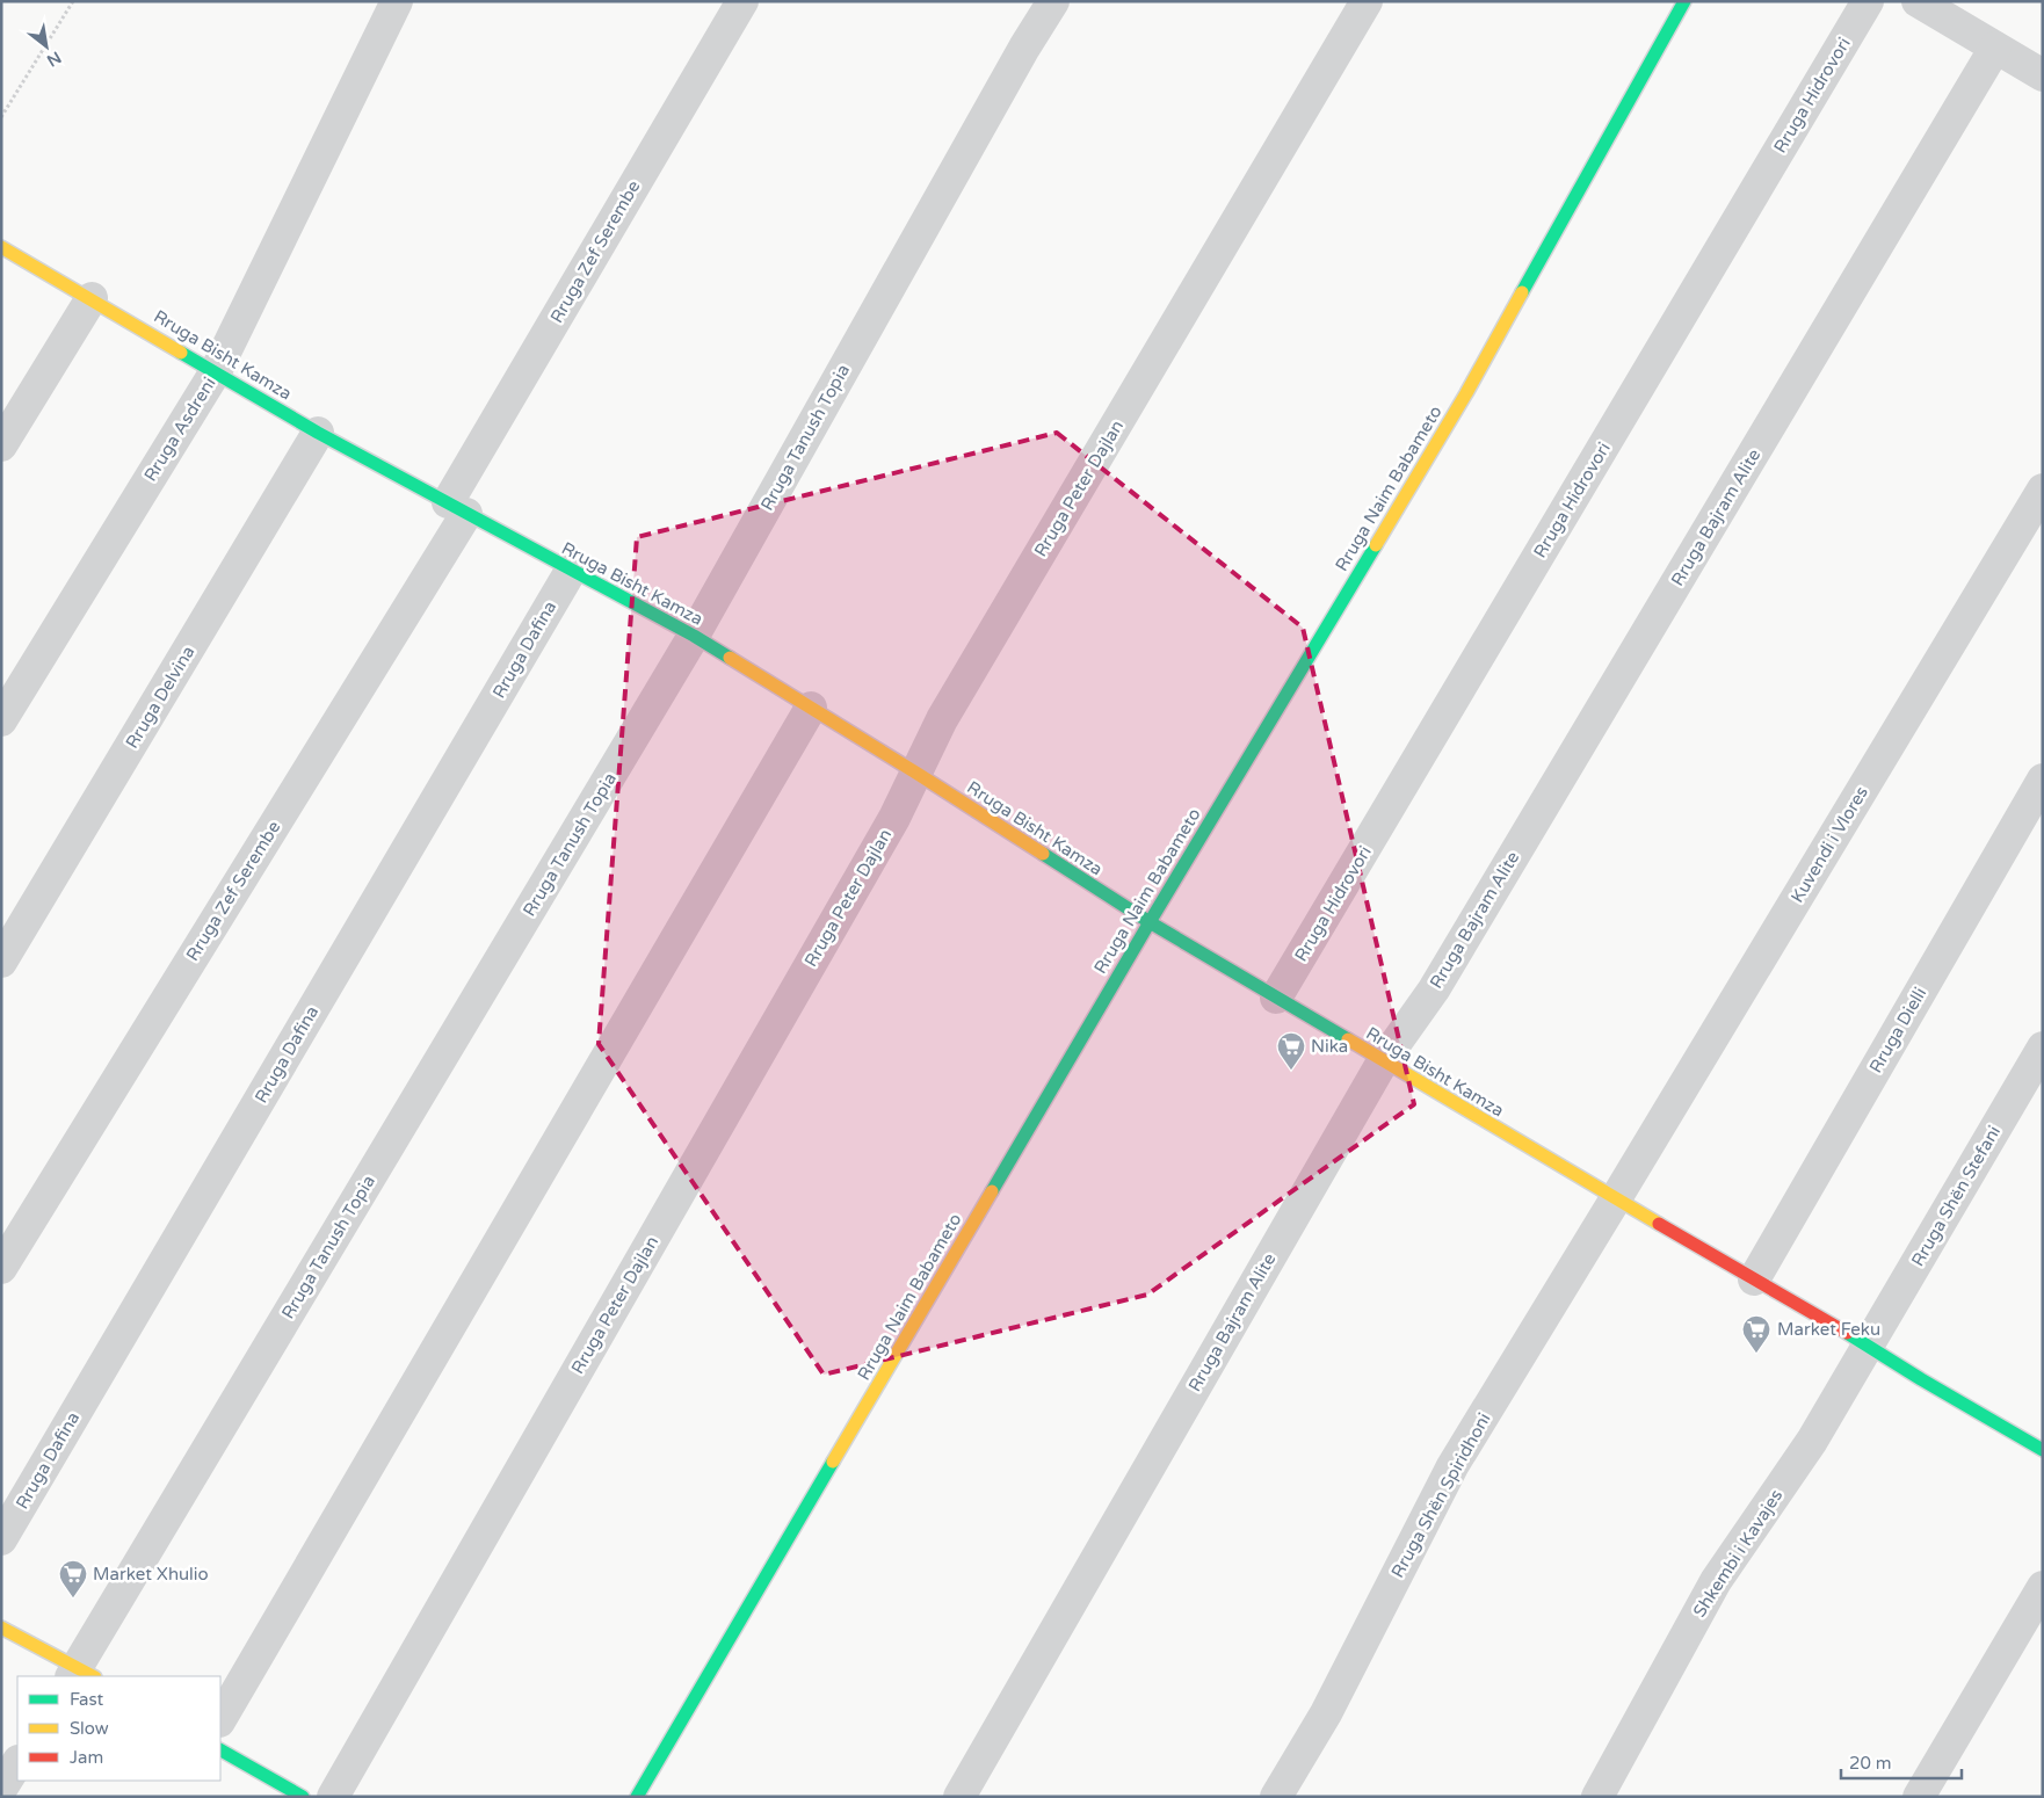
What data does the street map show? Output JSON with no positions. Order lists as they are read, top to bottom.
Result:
{
  "streets": {
    "street": [
      "Rruga Hidrovori",
      "Rruga Zef Serembe",
      "Rruga Bisht Kamza",
      "Rruga Asdreni",
      "Rruga Tanush Topia",
      "Rruga Peter Dajlan",
      "Rruga Naim Babameto",
      "Rruga Bajram Alite",
      "Rruga Dafina",
      "Rruga Delvina",
      "Kuvendi i Vlores",
      "Rruga Dielli",
      "Rruga Shën Stefani",
      "Rruga Shën Spiridhoni",
      "Shkembi i Kavajes"
    ]
  },
  "crossings": [
    ["Rruga Hidrovori", "Rruga Bisht Kamza"],
    ["Rruga Zef Serembe", "Rruga Bisht Kamza"],
    ["Rruga Bisht Kamza", "Rruga Asdreni"],
    ["Rruga Bisht Kamza", "Rruga Tanush Topia"],
    ["Rruga Bisht Kamza", "Rruga Peter Dajlan"],
    ["Rruga Bisht Kamza", "Rruga Naim Babameto"],
    ["Rruga Bisht Kamza", "Rruga Bajram Alite"],
    ["Rruga Bisht Kamza", "Rruga Dafina"],
    ["Rruga Bisht Kamza", "Rruga Delvina"],
    ["Rruga Bisht Kamza", "Kuvendi i Vlores"],
    ["Rruga Bisht Kamza", "Rruga Dielli"],
    ["Rruga Bisht Kamza", "Rruga Shën Stefani"],
    ["Rruga Bisht Kamza", "Rruga Shën Spiridhoni"],
    ["Rruga Bisht Kamza", "Shkembi i Kavajes"],
    ["Kuvendi i Vlores", "Rruga Shën Spiridhoni"],
    ["Rruga Shën Stefani", "Shkembi i Kavajes"]
  ],
  "places": {
    "supermarket": ["Nika", "Market Feku", "Market Xhulio"]
  },
  "legend": ["Fast", "Slow", "Jam"],
  "scale_bar": "20 m",
  "north": "bottom right"
}
